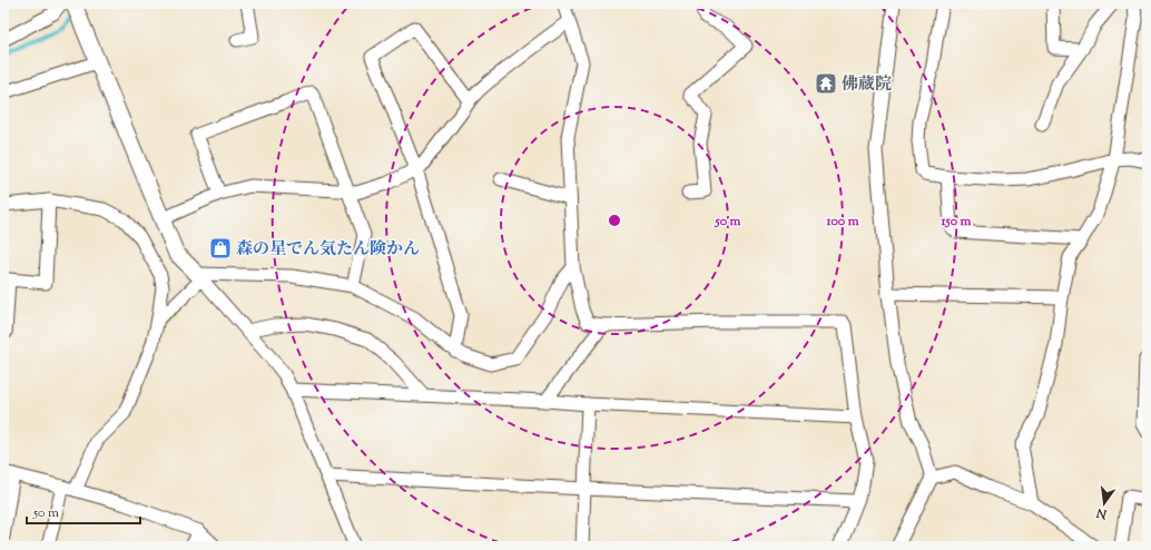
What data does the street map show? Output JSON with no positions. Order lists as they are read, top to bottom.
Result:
{
  "places": {
    "temple": ["佛蔵院"],
    "shop": ["森の星でん気たん険かん"]
  },
  "scale_bar": "50 m",
  "north": "bottom",
  "rings": ["50 m", "100 m", "150 m"]
}
